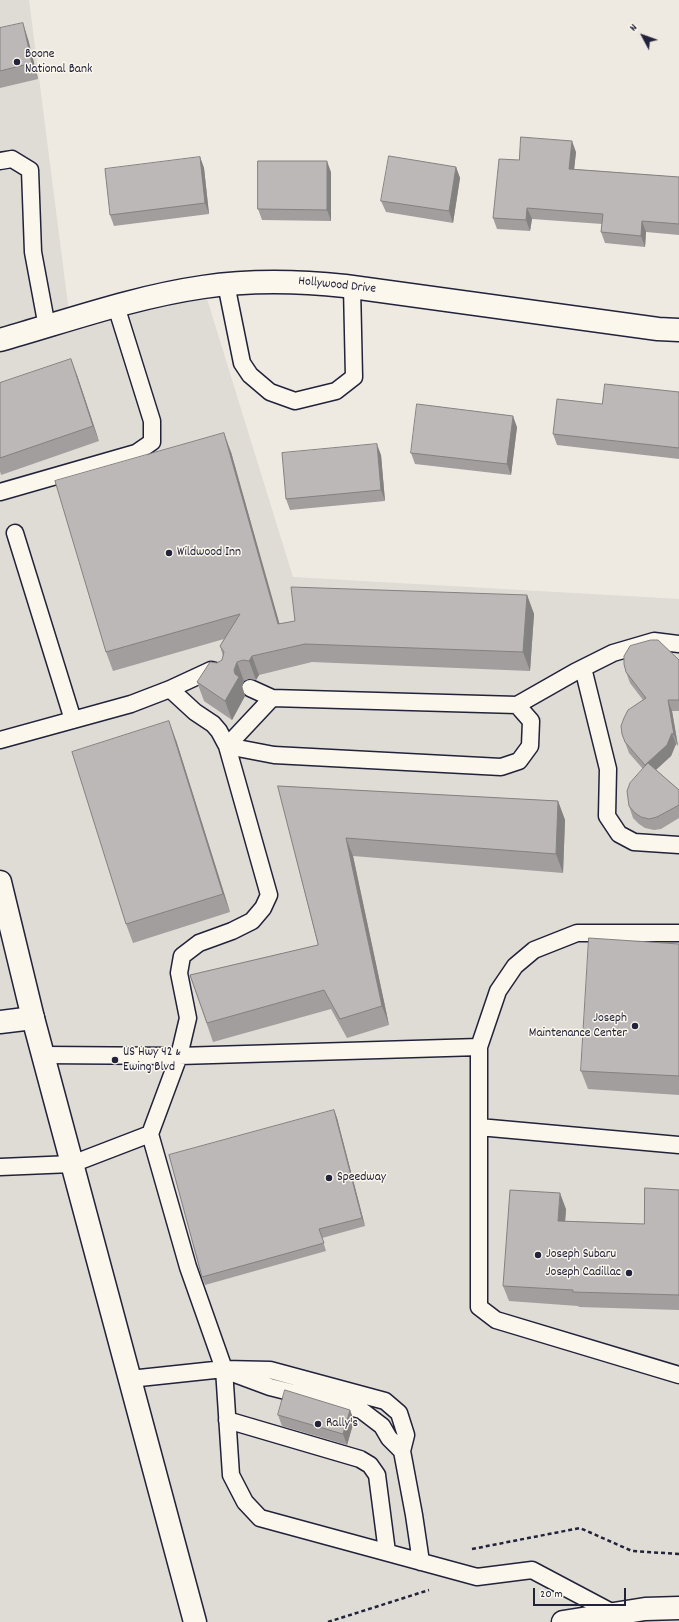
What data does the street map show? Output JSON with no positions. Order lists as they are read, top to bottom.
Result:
{
  "streets": {
    "main road": ["Hollywood Drive"]
  },
  "places": [
    "Boone National Bank",
    "Wildwood Inn",
    "Joseph Maintenance Center",
    "US Hwy 42 & Ewing Blvd",
    "Speedway",
    "Joseph Subaru",
    "Joseph Cadillac",
    "Rally's"
  ],
  "scale_bar": "20 m",
  "north": "top left"
}
